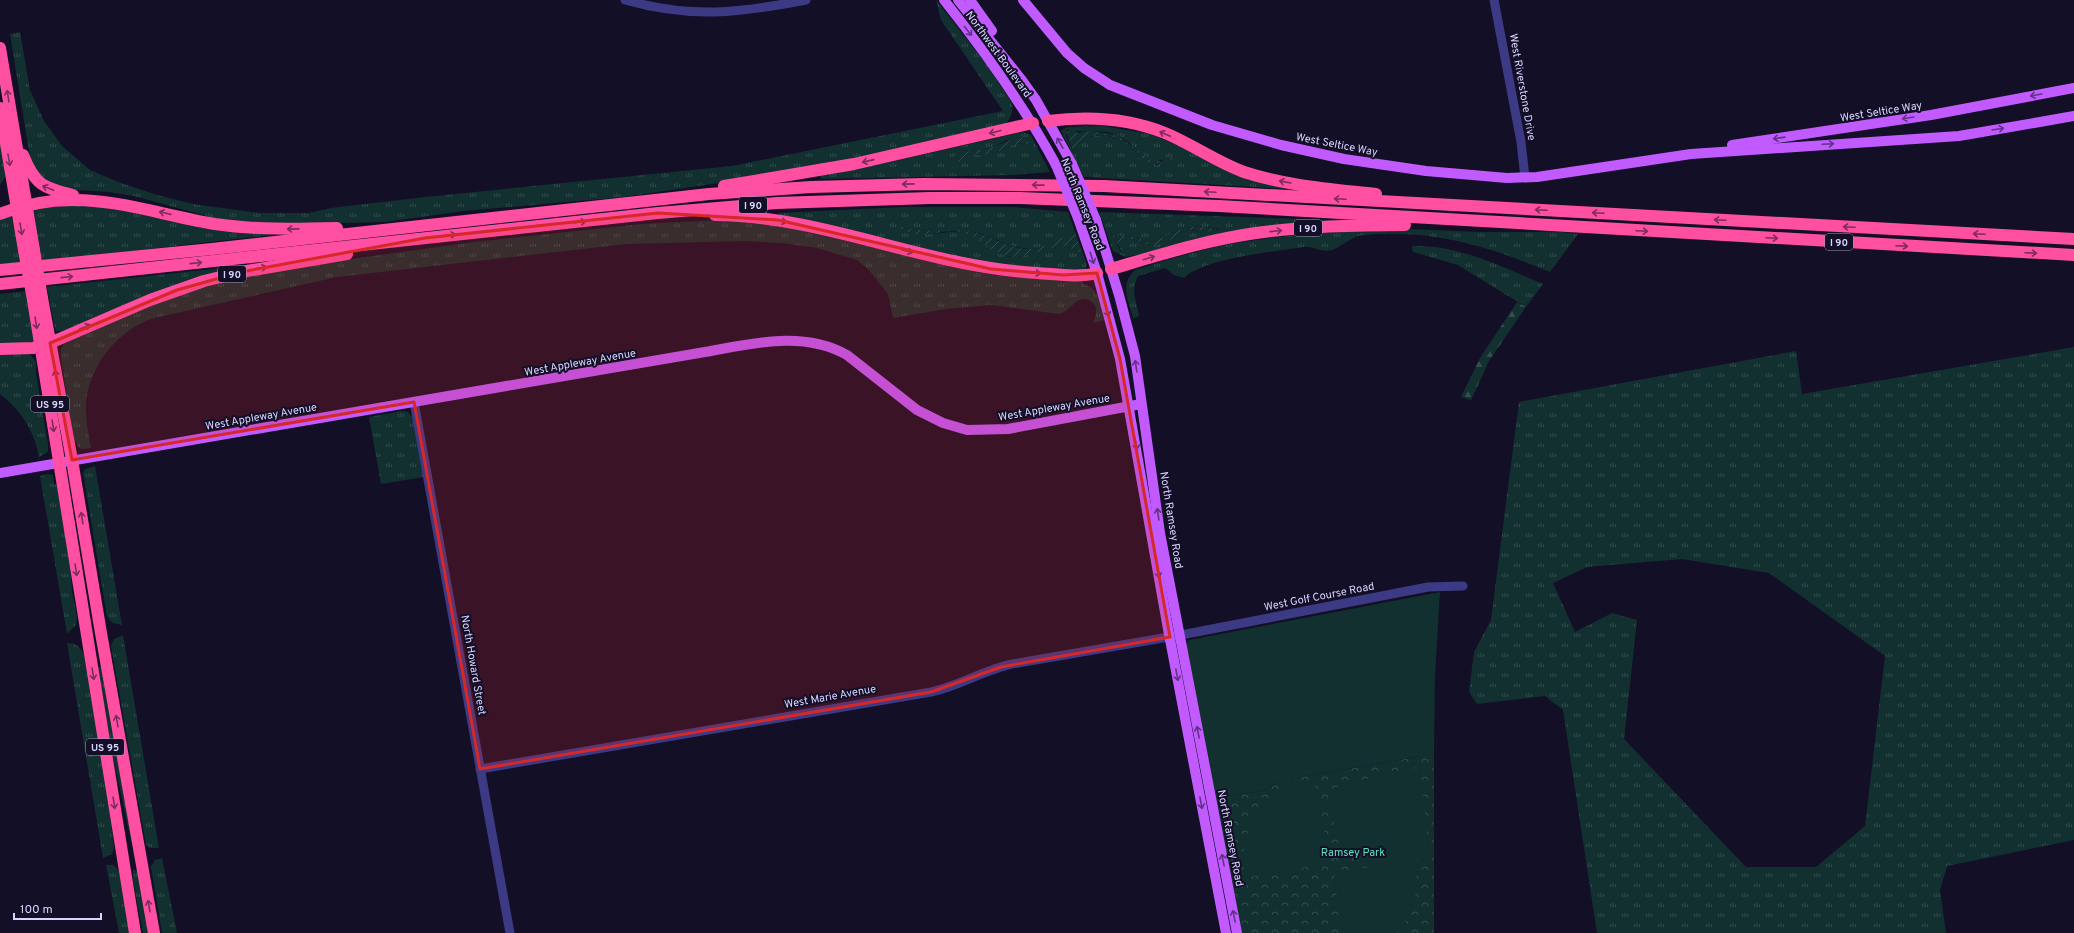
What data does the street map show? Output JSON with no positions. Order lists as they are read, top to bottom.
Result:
{
  "streets": {
    "highway": ["I 90", "US 95"],
    "main road": [
      "Northwest Boulevard",
      "West Seltice Way",
      "North Ramsey Road",
      "West Appleway Avenue"
    ],
    "street": [
      "West Riverstone Drive",
      "West Golf Course Road",
      "North Howard Street",
      "West Marie Avenue"
    ]
  },
  "crossings": [
    ["Northwest Boulevard", "North Ramsey Road"],
    ["Northwest Boulevard", "I 90"],
    ["West Riverstone Drive", "West Seltice Way"],
    ["North Ramsey Road", "I 90"],
    ["North Ramsey Road", "West Appleway Avenue"],
    ["North Ramsey Road", "West Golf Course Road"],
    ["North Ramsey Road", "West Marie Avenue"],
    ["I 90", "US 95"],
    ["West Appleway Avenue", "US 95"],
    ["West Appleway Avenue", "North Howard Street"],
    ["West Golf Course Road", "West Marie Avenue"],
    ["North Howard Street", "West Marie Avenue"]
  ],
  "parks": ["Ramsey Park"],
  "scale_bar": "100 m"
}
